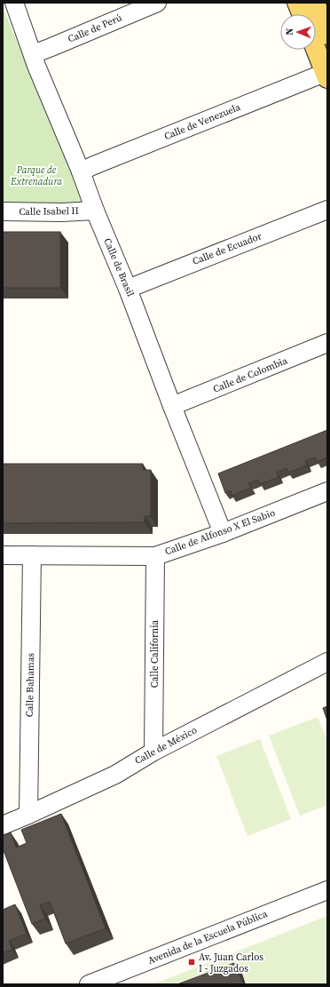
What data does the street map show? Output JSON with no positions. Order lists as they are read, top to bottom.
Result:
{
  "streets": {
    "street": [
      "Calle de Perú",
      "Calle de Venezuela",
      "Calle Isabel II",
      "Calle de Ecuador",
      "Calle de Brasil",
      "Calle de Colombia",
      "Calle de Alfonso X El Sabio",
      "Calle California",
      "Calle Bahamas",
      "Calle de México",
      "Avenida de la Escuela Pública"
    ]
  },
  "crossings": [
    ["Calle de Perú", "Calle de Brasil"],
    ["Calle de Venezuela", "Calle de Brasil"],
    ["Calle Isabel II", "Calle de Brasil"],
    ["Calle de Ecuador", "Calle de Brasil"],
    ["Calle de Brasil", "Calle de Colombia"],
    ["Calle de Brasil", "Calle de Alfonso X El Sabio"],
    ["Calle de Alfonso X El Sabio", "Calle California"],
    ["Calle de Alfonso X El Sabio", "Calle Bahamas"],
    ["Calle California", "Calle de México"],
    ["Calle Bahamas", "Calle de México"]
  ],
  "parks": ["Parque de Extrenadura"],
  "places": {
    "transit": ["Av. Juan Carlos I - Juzgados"]
  },
  "north": "left"
}
